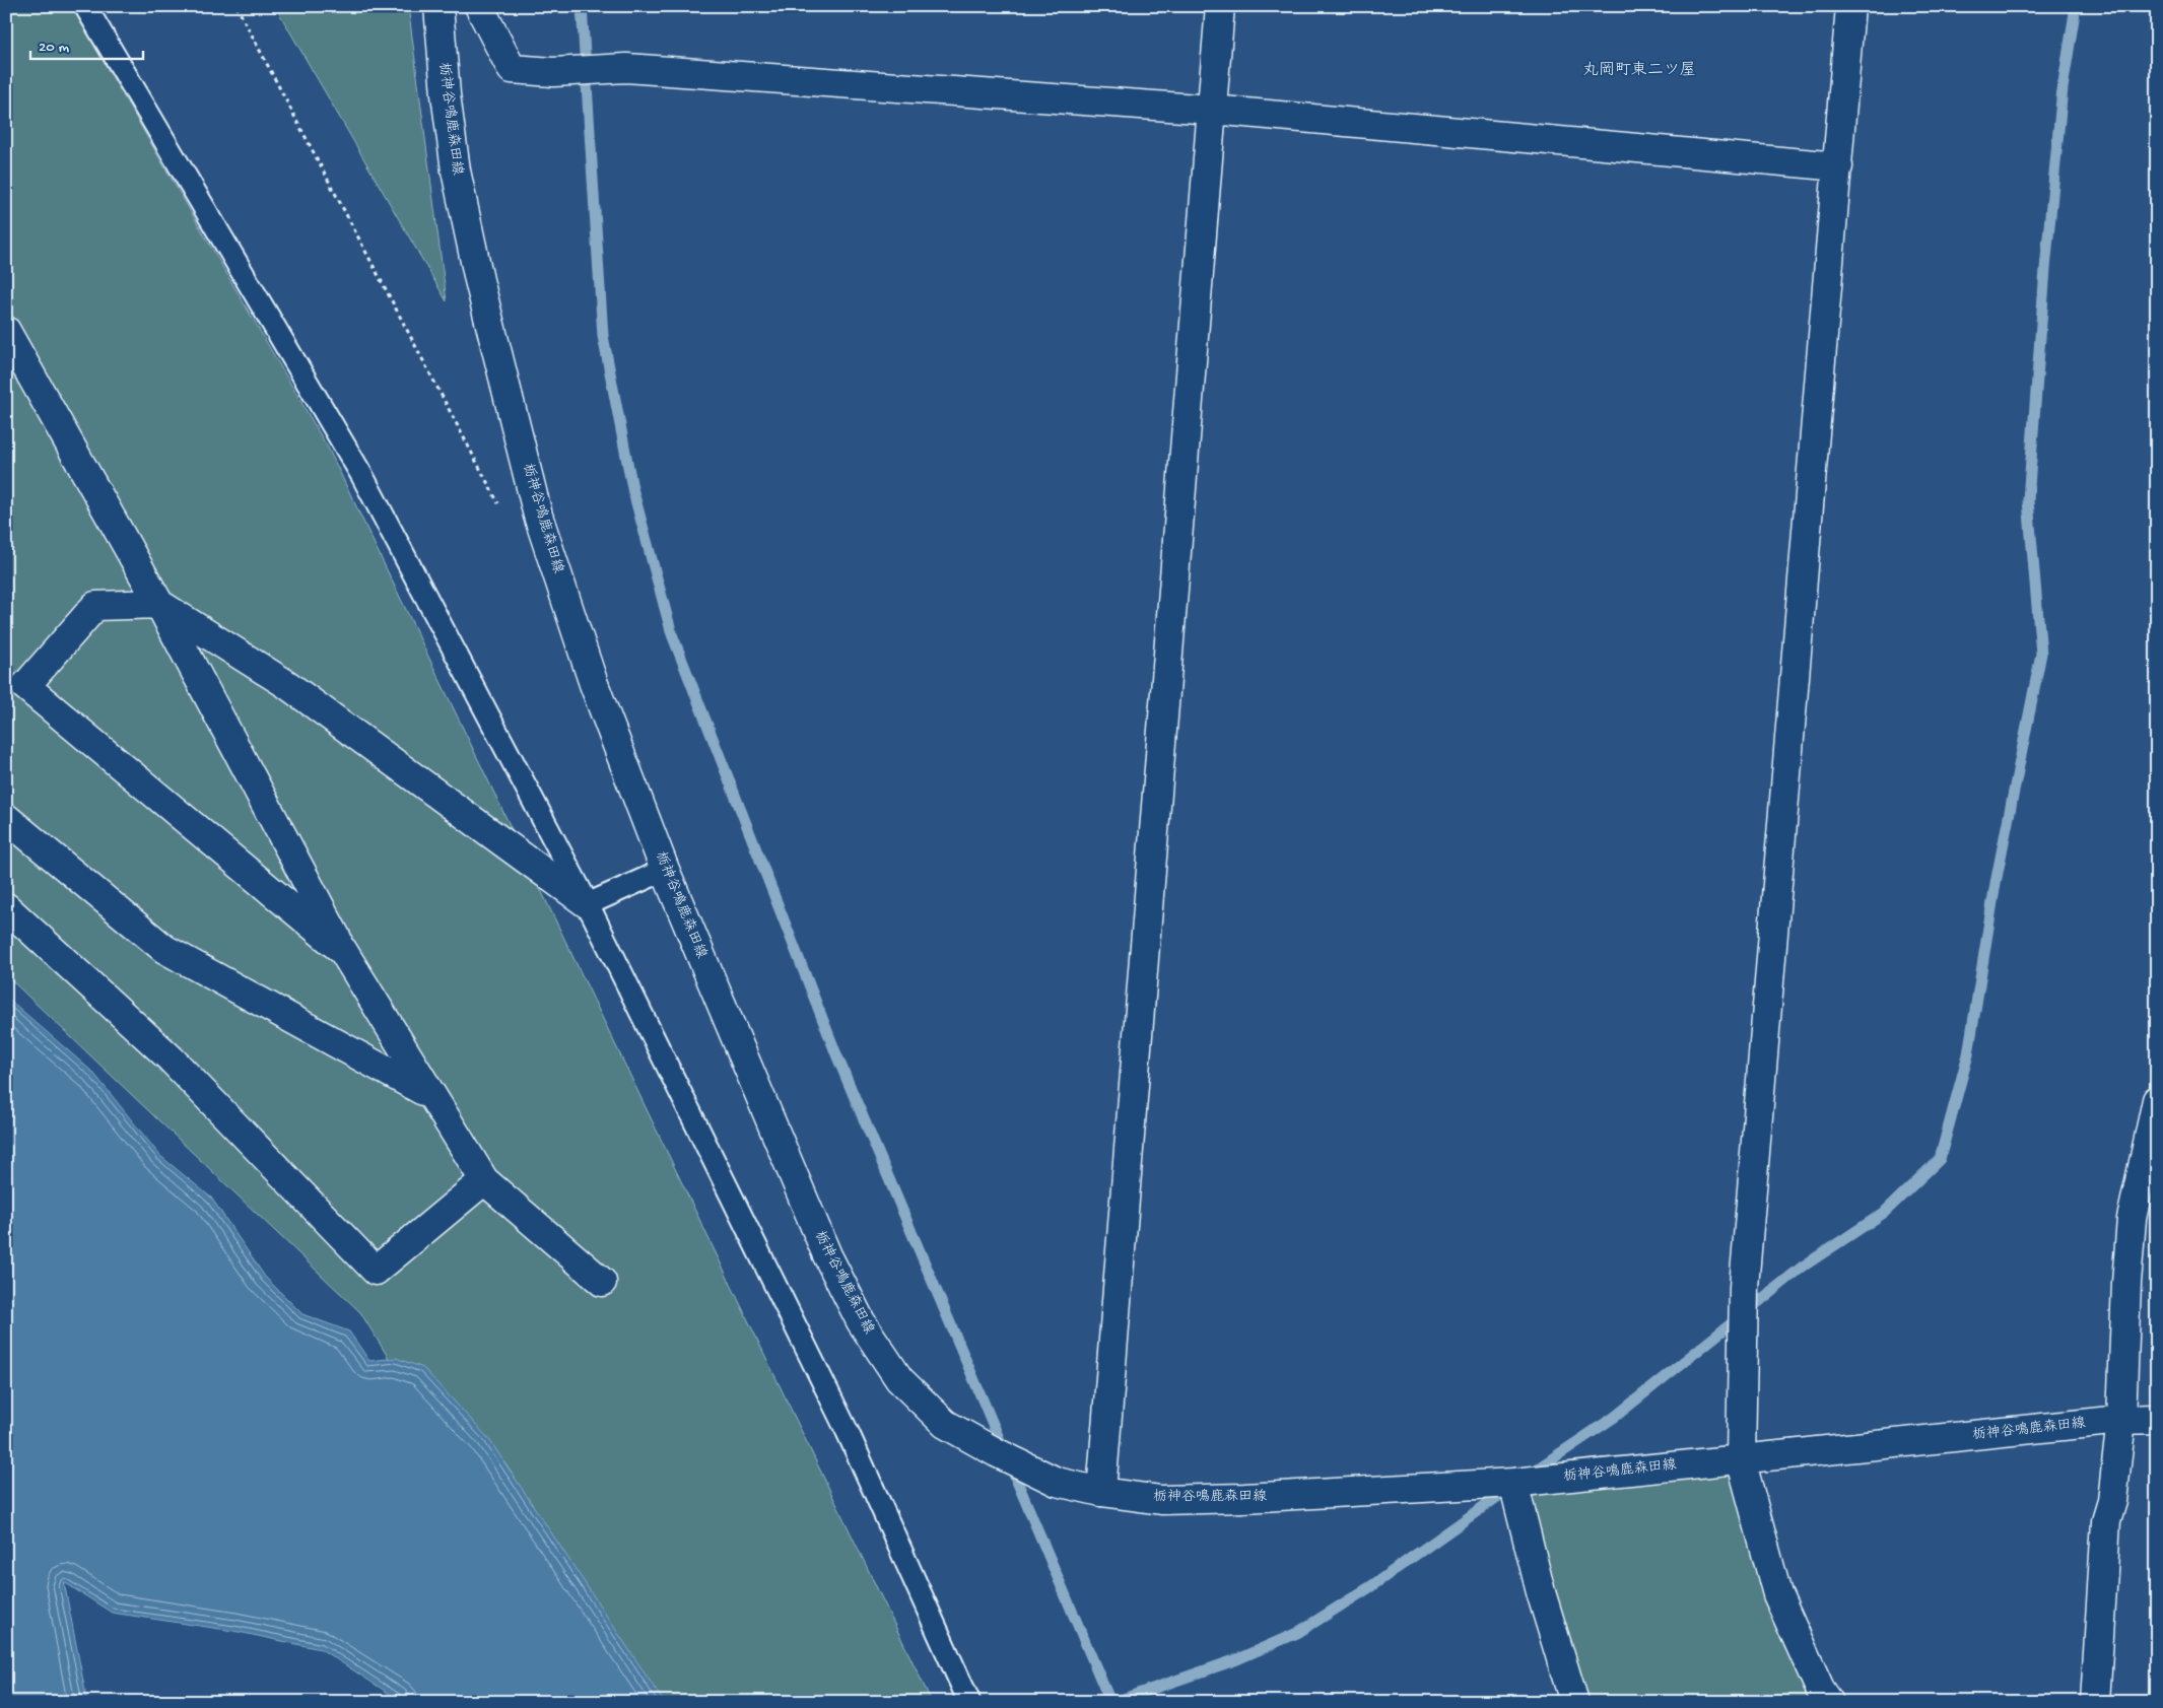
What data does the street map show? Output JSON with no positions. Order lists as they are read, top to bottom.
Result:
{
  "streets": {
    "street": ["栃神谷鳴鹿森田線"]
  },
  "districts": ["丸岡町東二ツ屋"],
  "scale_bar": "20 m"
}
